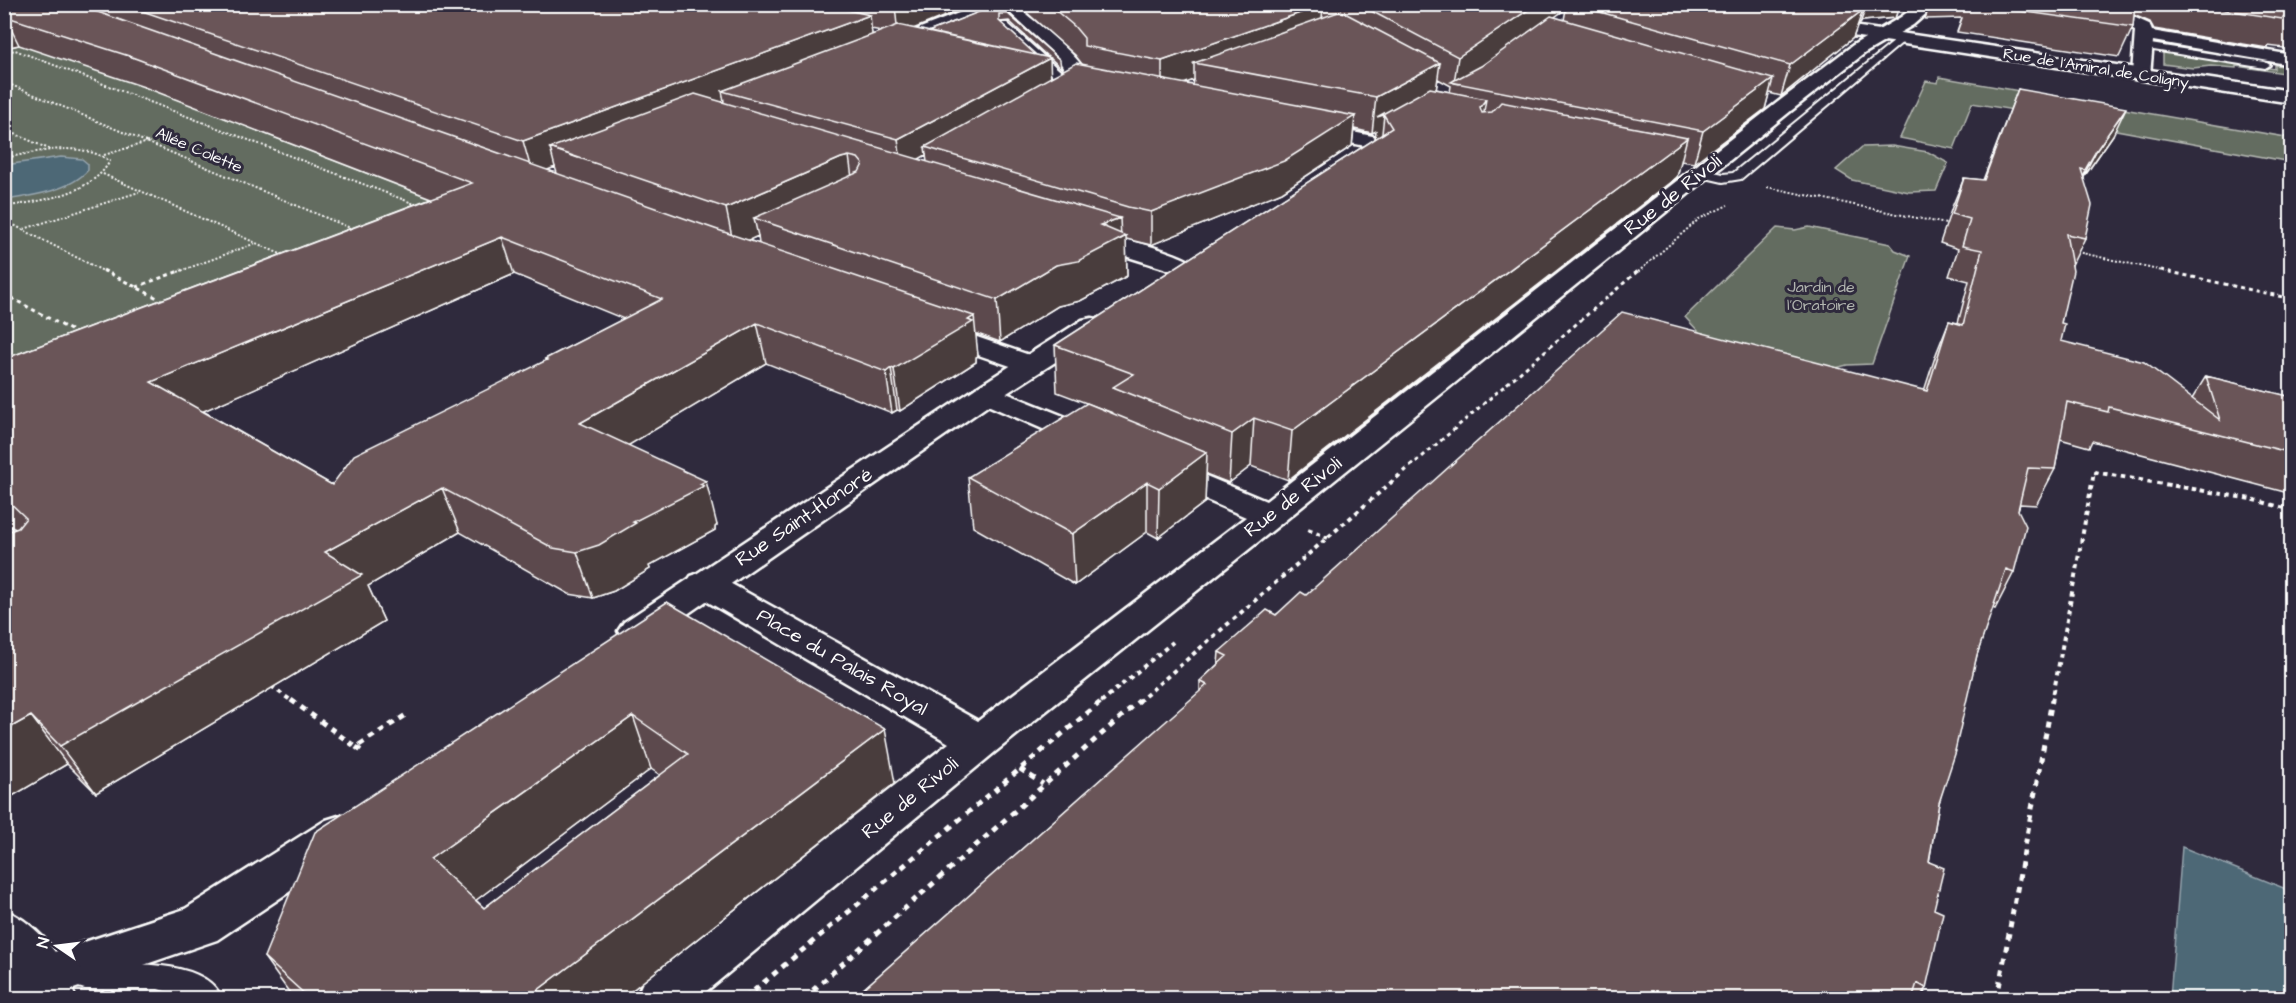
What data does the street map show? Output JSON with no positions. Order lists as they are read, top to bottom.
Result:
{
  "streets": {
    "street": [
      "Rue de l'Amiral de Coligny",
      "Rue de Rivoli",
      "Rue Saint-Honoré",
      "Place du Palais Royal"
    ],
    "path": ["Allée Colette"]
  },
  "crossings": [
    ["Rue de l'Amiral de Coligny", "Rue de Rivoli"],
    ["Rue de Rivoli", "Place du Palais Royal"],
    ["Rue Saint-Honoré", "Place du Palais Royal"]
  ],
  "parks": ["Jardin de l'Oratoire"],
  "north": "left"
}
